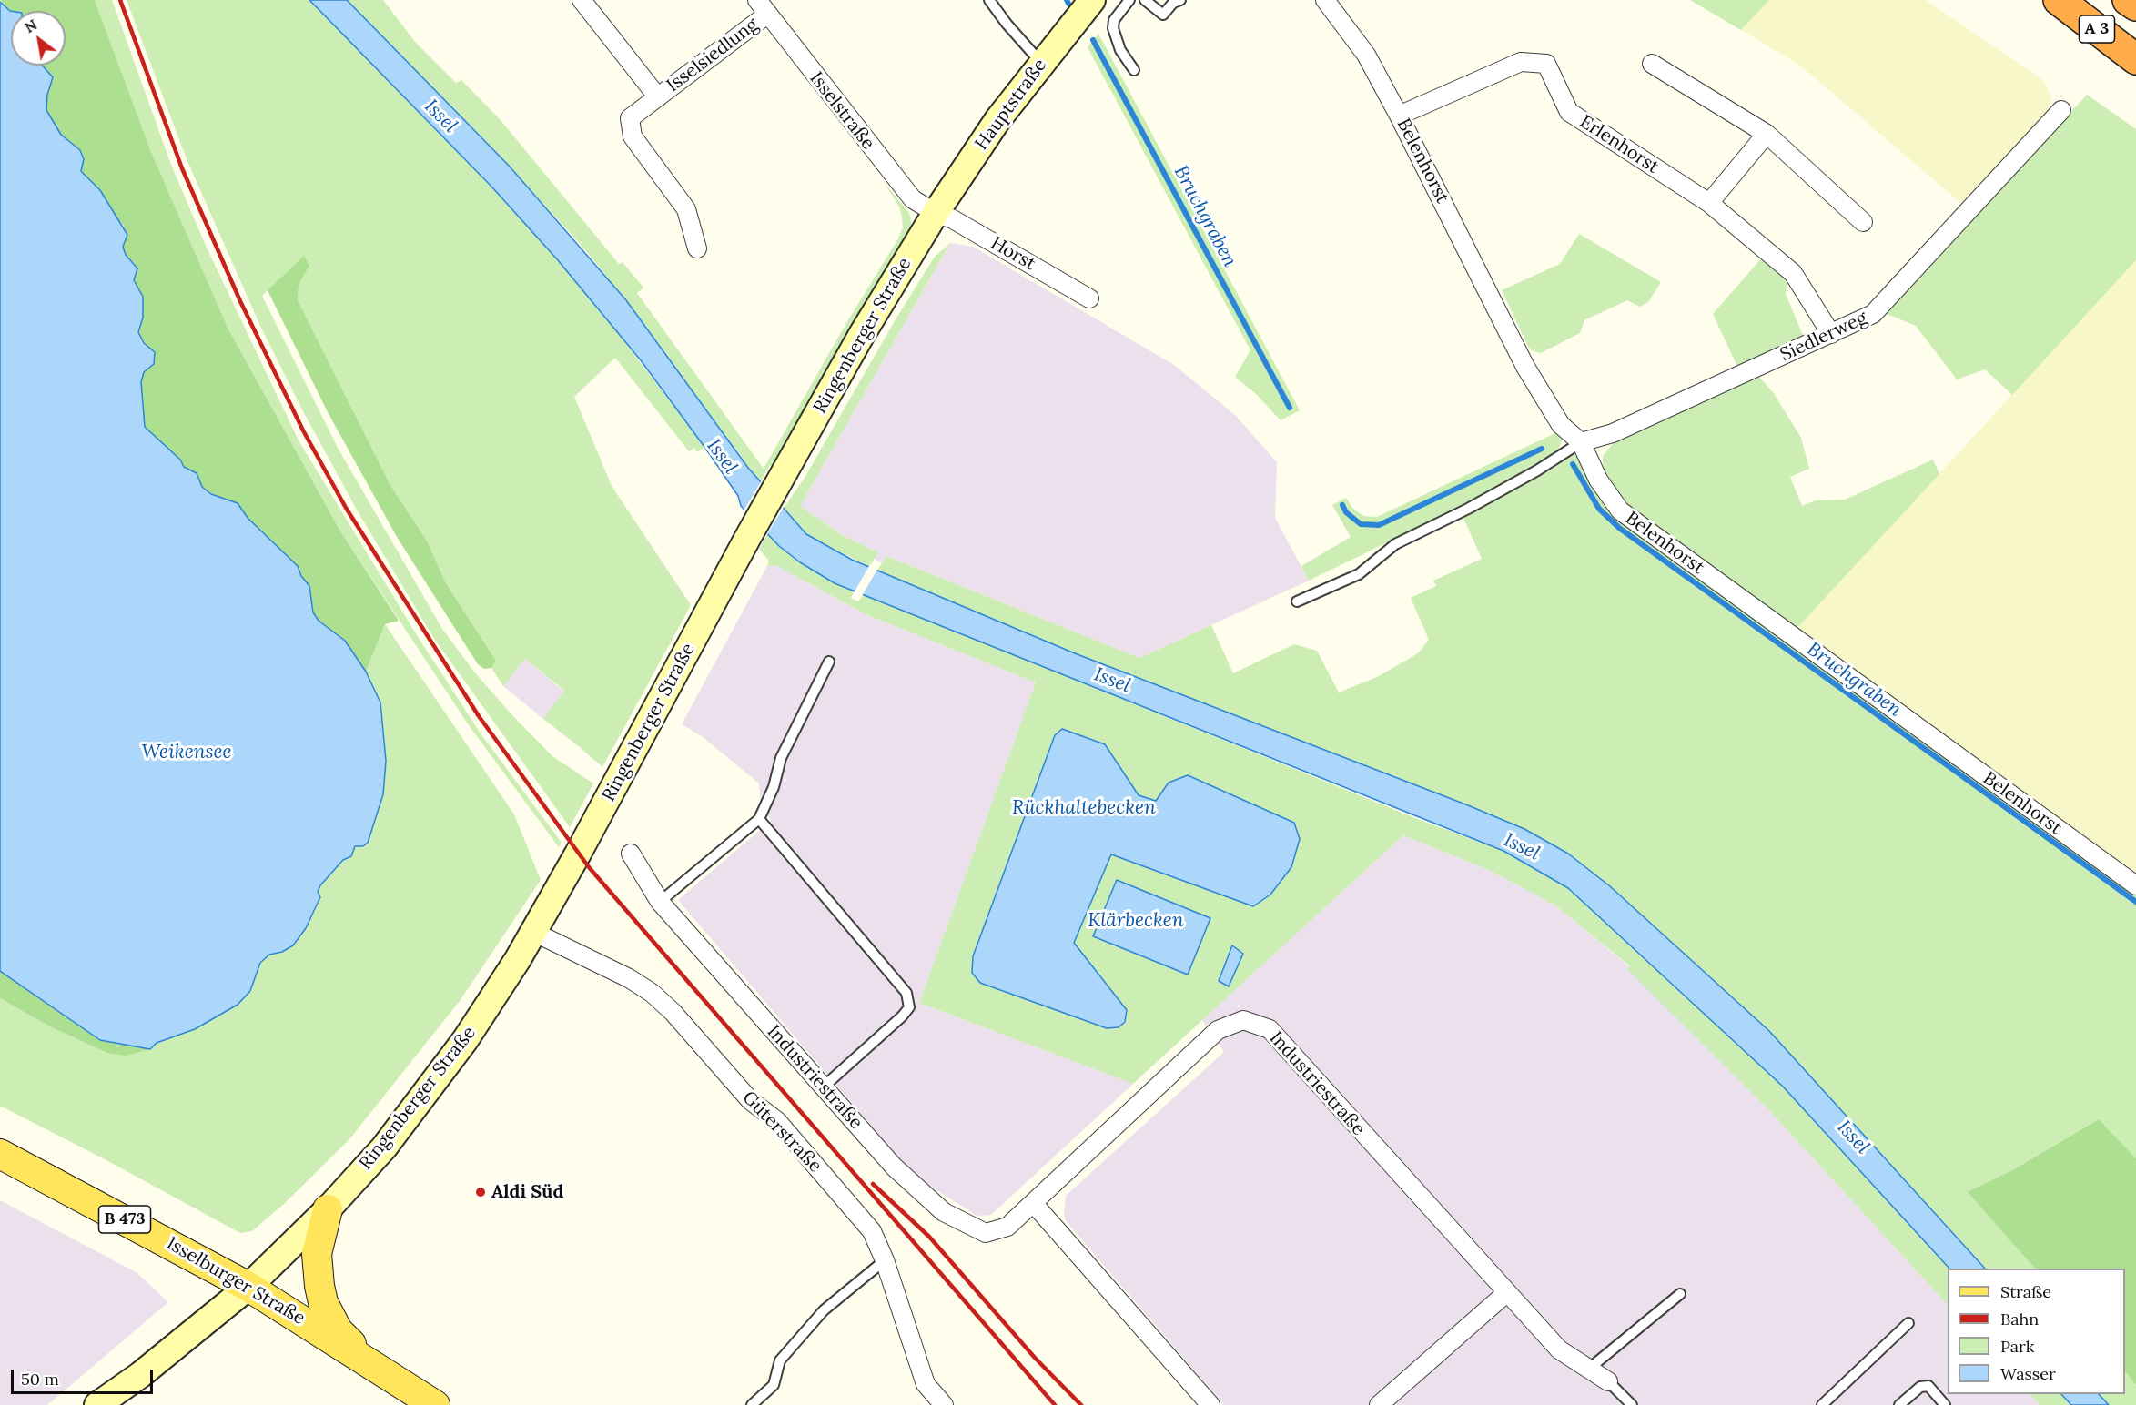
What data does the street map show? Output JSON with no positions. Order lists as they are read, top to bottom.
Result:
{
  "streets": {
    "highway": ["A 3"],
    "main road": [
      "Hauptstraße",
      "Ringenberger Straße",
      "B 473",
      "Isselburger Straße"
    ],
    "street": [
      "Isselsiedlung",
      "Isselstraße",
      "Erlenhorst",
      "Belenhorst",
      "Horst",
      "Siedlerweg",
      "Industriestraße",
      "Güterstraße"
    ]
  },
  "crossings": [
    ["Isselsiedlung", "Isselstraße"],
    ["Hauptstraße", "Isselstraße"],
    ["Hauptstraße", "Horst"],
    ["Hauptstraße", "Ringenberger Straße"],
    ["Isselstraße", "Horst"],
    ["Isselstraße", "Ringenberger Straße"],
    ["Erlenhorst", "Belenhorst"],
    ["Erlenhorst", "Siedlerweg"],
    ["Belenhorst", "Siedlerweg"],
    ["Horst", "Ringenberger Straße"],
    ["Ringenberger Straße", "Güterstraße"],
    ["Ringenberger Straße", "Isselburger Straße"]
  ],
  "water": [
    "Issel",
    "Bruchgraben",
    "Weikensee",
    "Rückhaltebecken",
    "Klärbecken"
  ],
  "places": ["Aldi Süd"],
  "legend": [
    "Straße",
    "Bahn",
    "Park",
    "Wasser"
  ],
  "scale_bar": "50 m",
  "north": "top left"
}
